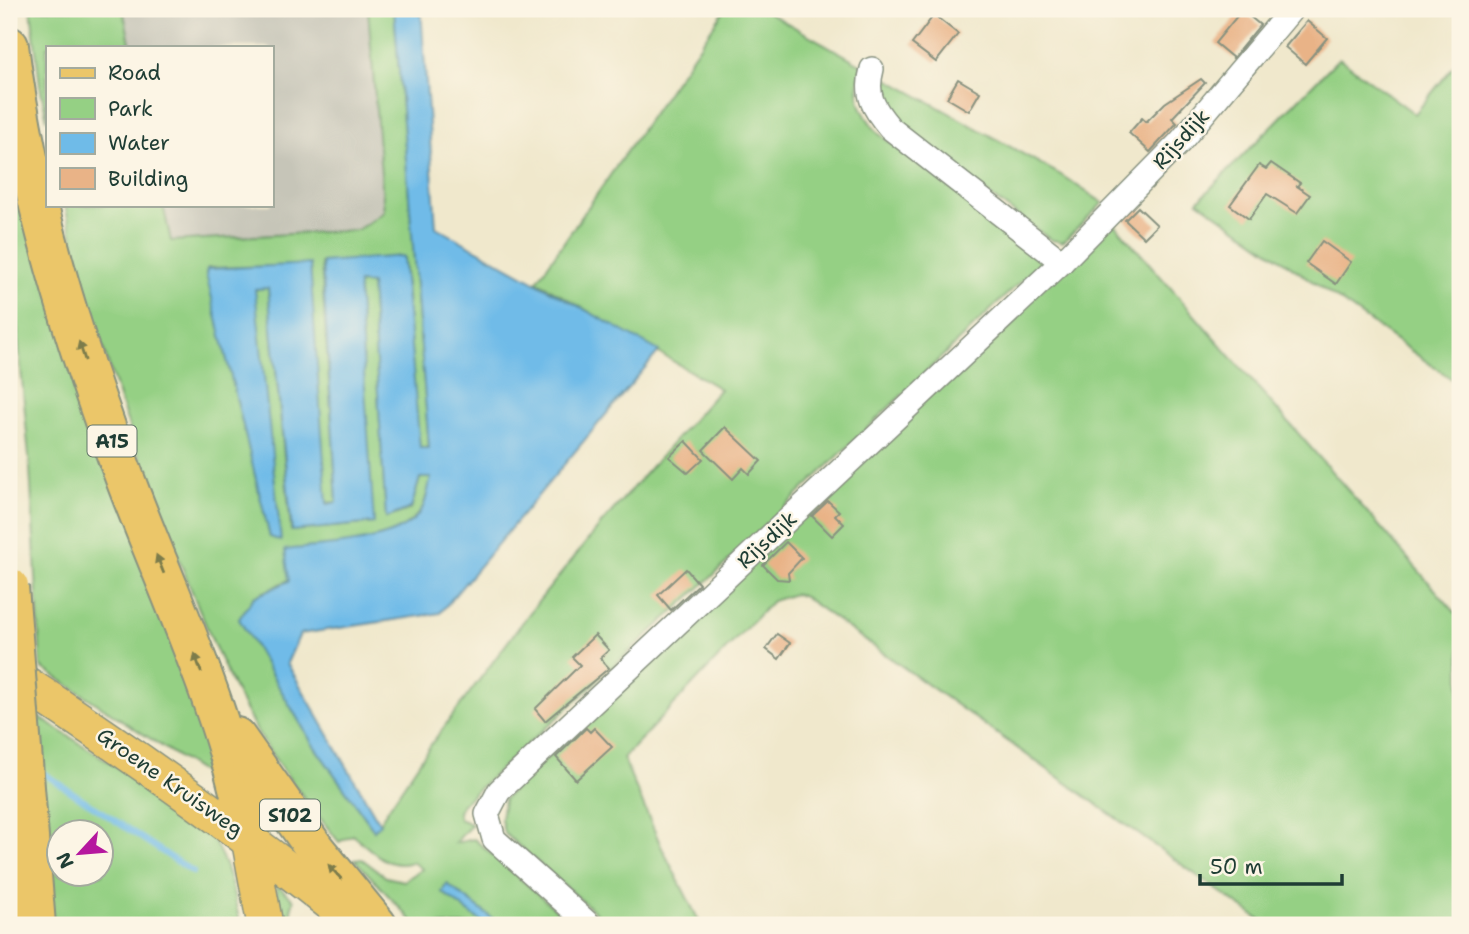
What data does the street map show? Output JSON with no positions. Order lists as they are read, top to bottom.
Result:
{
  "streets": {
    "highway": ["A15", "S102"],
    "main road": ["Groene Kruisweg"],
    "street": ["Rijsdijk"]
  },
  "crossings": [
    ["A15", "Groene Kruisweg"],
    ["A15", "S102"],
    ["Groene Kruisweg", "S102"]
  ],
  "legend": [
    "Road",
    "Park",
    "Water",
    "Building"
  ],
  "scale_bar": "50 m",
  "north": "bottom left"
}
